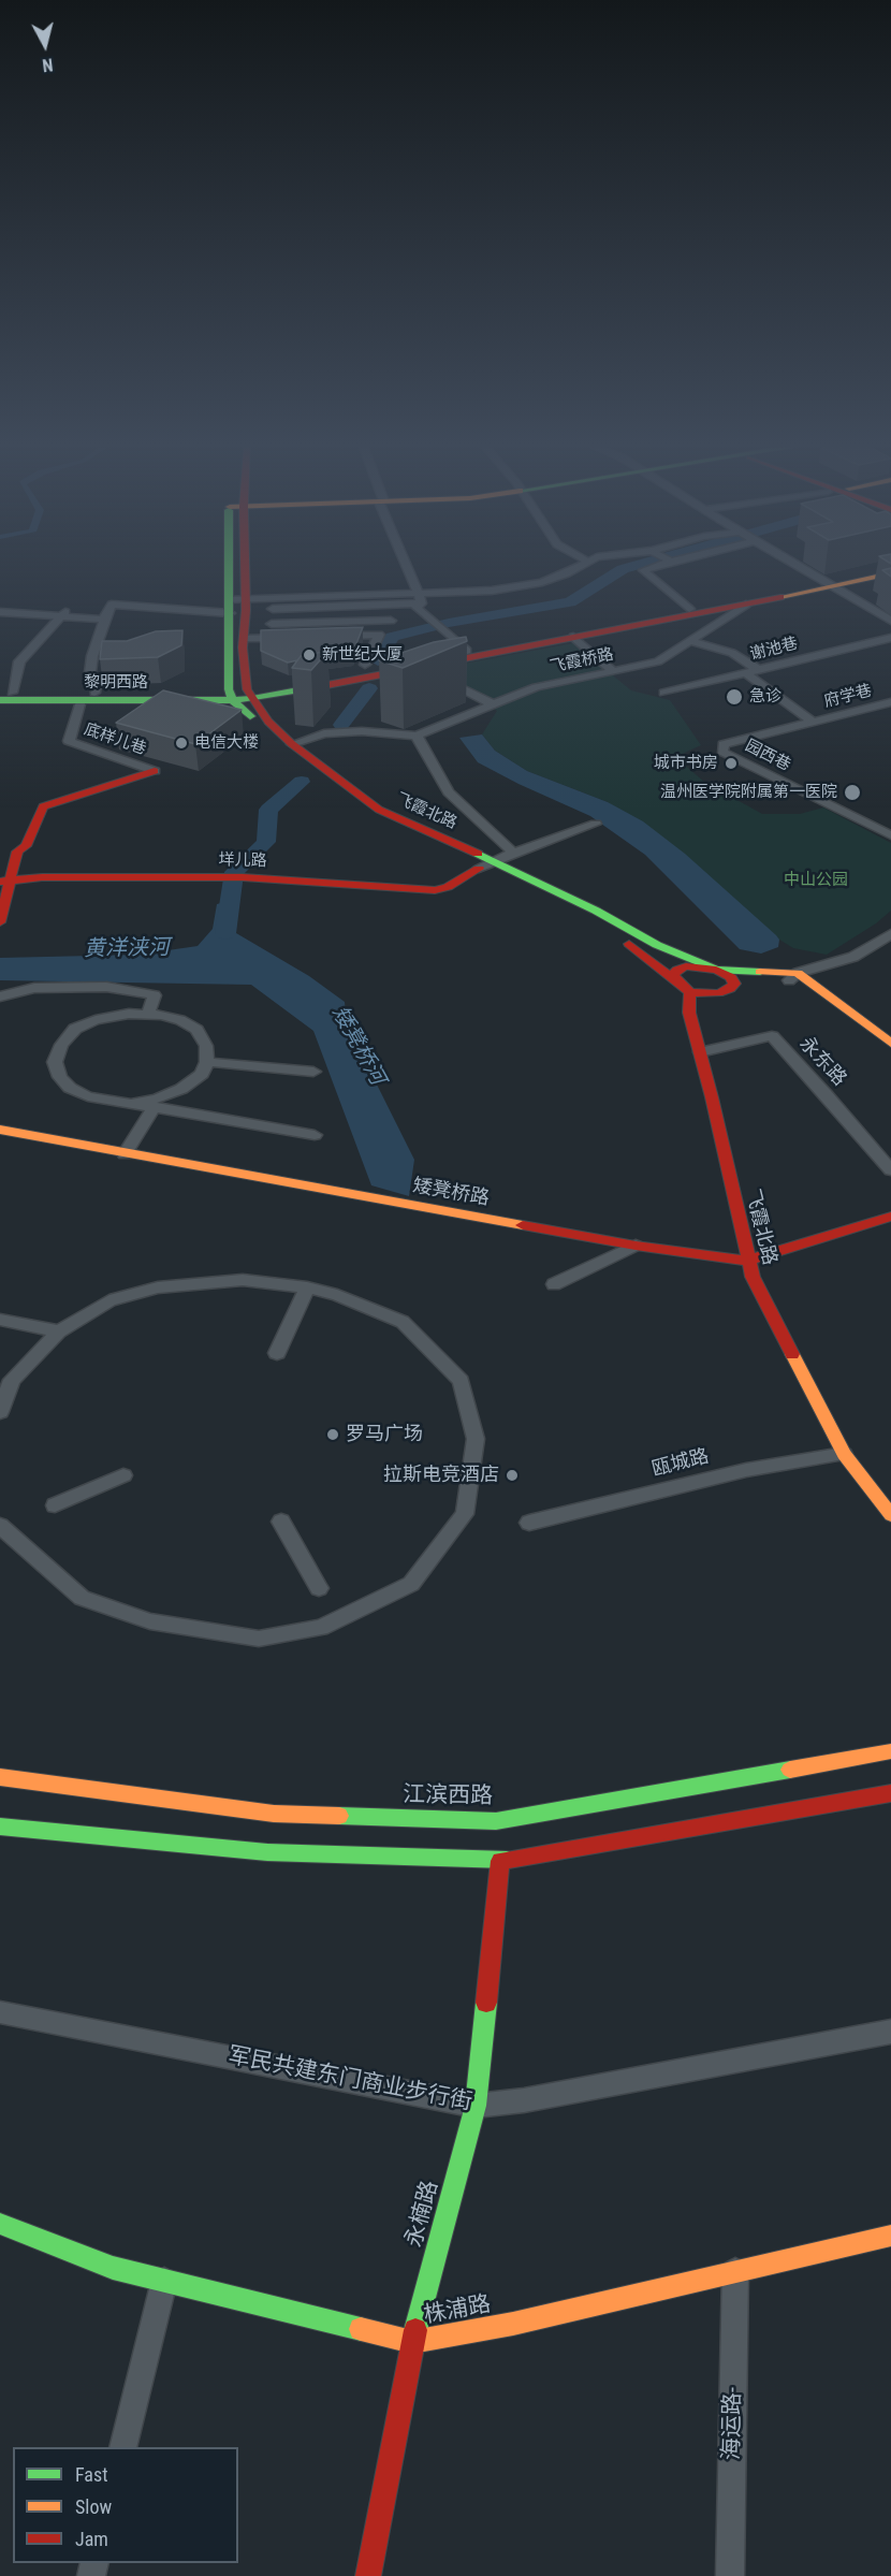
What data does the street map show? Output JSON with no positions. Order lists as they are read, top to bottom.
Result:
{
  "streets": {
    "main road": [
      "黎明西路",
      "飞霞北路",
      "垟儿路",
      "矮凳桥路",
      "江滨西路",
      "永楠路",
      "株浦路"
    ],
    "street": [
      "谢池巷",
      "飞霞桥路",
      "府学巷",
      "底样儿巷",
      "园西巷",
      "永东路",
      "瓯城路",
      "军民共建东门商业步行街",
      "海运路-"
    ]
  },
  "crossings": [
    ["飞霞桥路", "飞霞北路"],
    ["黎明西路", "底样儿巷"],
    ["黎明西路", "飞霞北路"],
    ["府学巷", "园西巷"],
    ["飞霞北路", "垟儿路"],
    ["飞霞北路", "永东路"],
    ["飞霞北路", "矮凳桥路"],
    ["飞霞北路", "瓯城路"],
    ["军民共建东门商业步行街", "永楠路"],
    ["永楠路", "株浦路"],
    ["株浦路", "海运路-"]
  ],
  "water": ["黄洋浃河", "矮凳桥河"],
  "parks": ["中山公园"],
  "places": [
    "新世纪大厦",
    "急诊",
    "电信大楼",
    "城市书房",
    "温州医学院附属第一医院",
    "罗马广场",
    "拉斯电竞酒店"
  ],
  "legend": ["Fast", "Slow", "Jam"],
  "north": "bottom"
}
